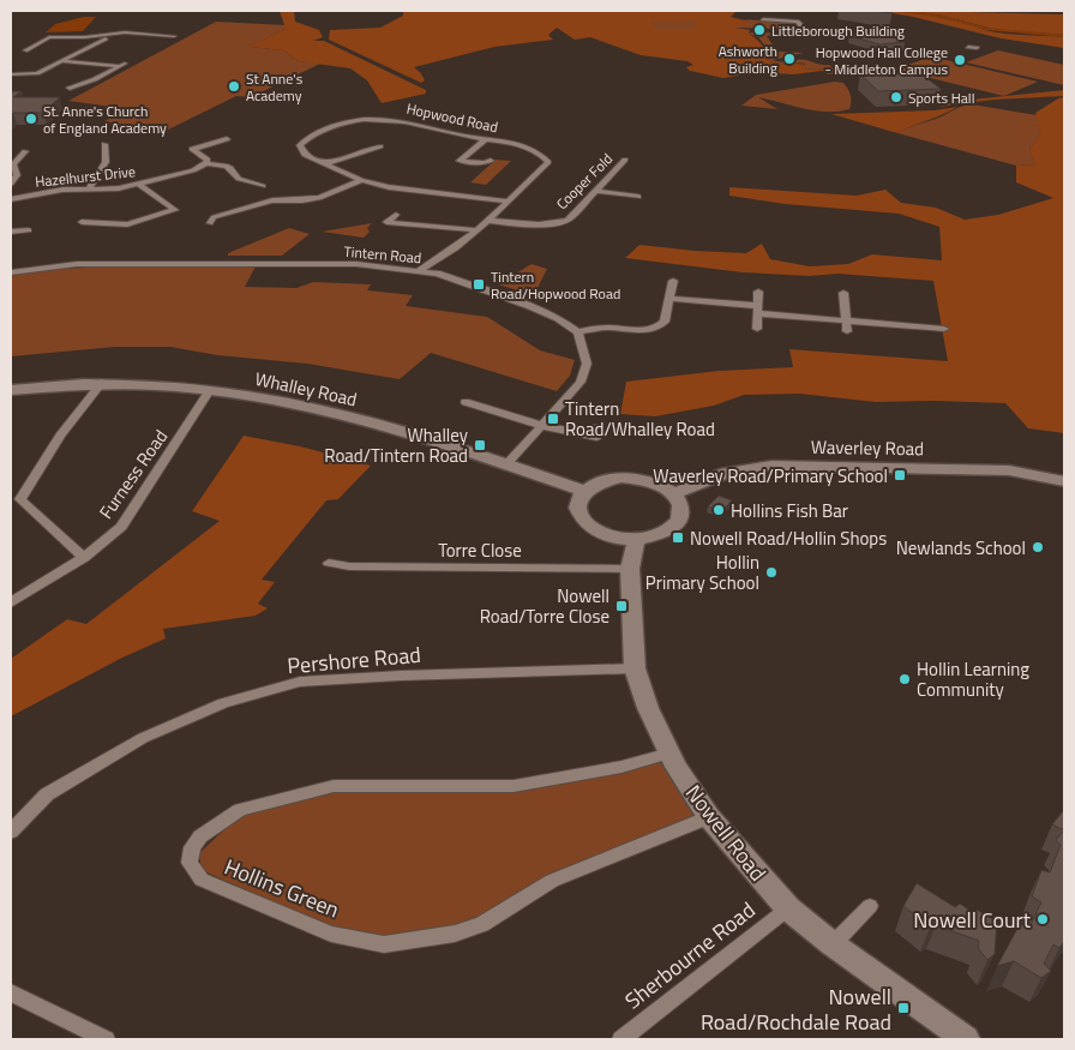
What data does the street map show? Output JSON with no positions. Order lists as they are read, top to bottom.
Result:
{
  "streets": {
    "street": [
      "Hopwood Road",
      "Hazelhurst Drive",
      "Cooper Fold",
      "Tintern Road",
      "Whalley Road",
      "Waverley Road",
      "Furness Road",
      "Torre Close",
      "Pershore Road",
      "Nowell Road",
      "Hollins Green",
      "Sherbourne Road"
    ]
  },
  "crossings": [
    ["Hopwood Road", "Cooper Fold"],
    ["Hopwood Road", "Tintern Road"],
    ["Whalley Road", "Waverley Road"],
    ["Whalley Road", "Furness Road"],
    ["Whalley Road", "Nowell Road"],
    ["Waverley Road", "Nowell Road"],
    ["Torre Close", "Nowell Road"],
    ["Pershore Road", "Nowell Road"],
    ["Nowell Road", "Hollins Green"],
    ["Nowell Road", "Sherbourne Road"]
  ],
  "places": {
    "other": [
      "Littleborough Building",
      "Ashworth Building",
      "Hopwood Hall College - Middleton Campus",
      "St Anne's Academy",
      "Sports Hall",
      "St. Anne's Church of England Academy",
      "Hollins Fish Bar",
      "Newlands School",
      "Hollin Primary School",
      "Hollin Learning Community",
      "Nowell Court"
    ],
    "transit": [
      "Tintern Road/Hopwood Road",
      "Tintern Road/Whalley Road",
      "Whalley Road/Tintern Road",
      "Waverley Road/Primary School",
      "Nowell Road/Hollin Shops",
      "Nowell Road/Torre Close",
      "Nowell Road/Rochdale Road"
    ]
  }
}
